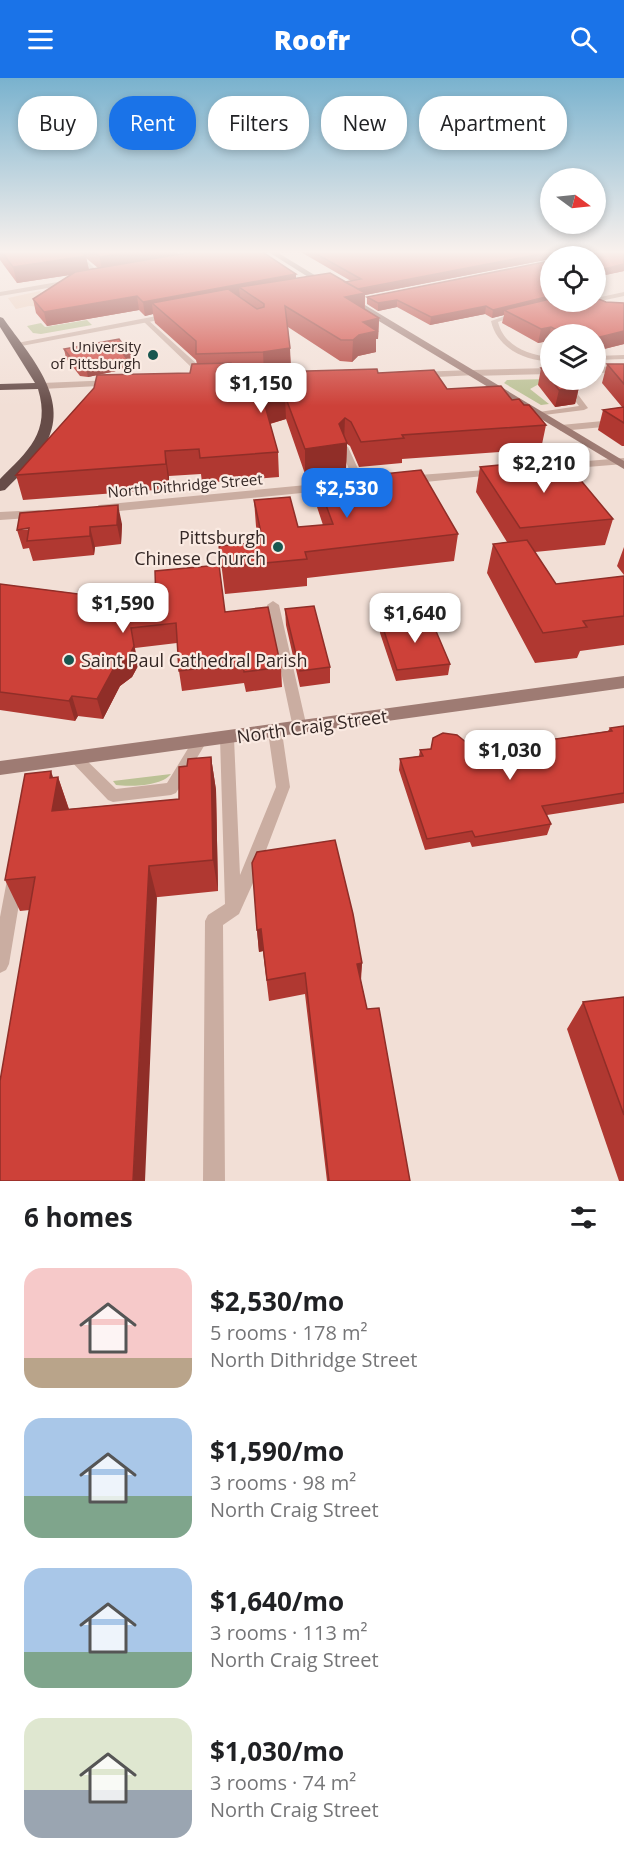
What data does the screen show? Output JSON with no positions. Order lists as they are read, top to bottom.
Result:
{
  "streets": {
    "main road": ["North Craig Street"],
    "street": ["North Dithridge Street"]
  },
  "places": ["University of Pittsburgh", "Pittsburgh Chinese Church", "Saint Paul Cathedral Parish"],
  "north": "right",
  "page": {
    "header": "Roofr",
    "chip": [
      "Buy",
      "Rent",
      "Filters",
      "New",
      "Apartment"
    ],
    "price": [
      "$1,150",
      "$2,210",
      "$2,530",
      "$1,590",
      "$1,640",
      "$1,030"
    ],
    "heading": "6 homes",
    "list": [
      {
        "name": "$2,530/mo",
        "note": "5 rooms · 178 m² · North Dithridge Street"
      },
      {
        "name": "$1,590/mo",
        "note": "3 rooms · 98 m² · North Craig Street"
      },
      {
        "name": "$1,640/mo",
        "note": "3 rooms · 113 m² · North Craig Street"
      },
      {
        "name": "$1,030/mo",
        "note": "3 rooms · 74 m² · North Craig Street"
      }
    ]
  }
}
